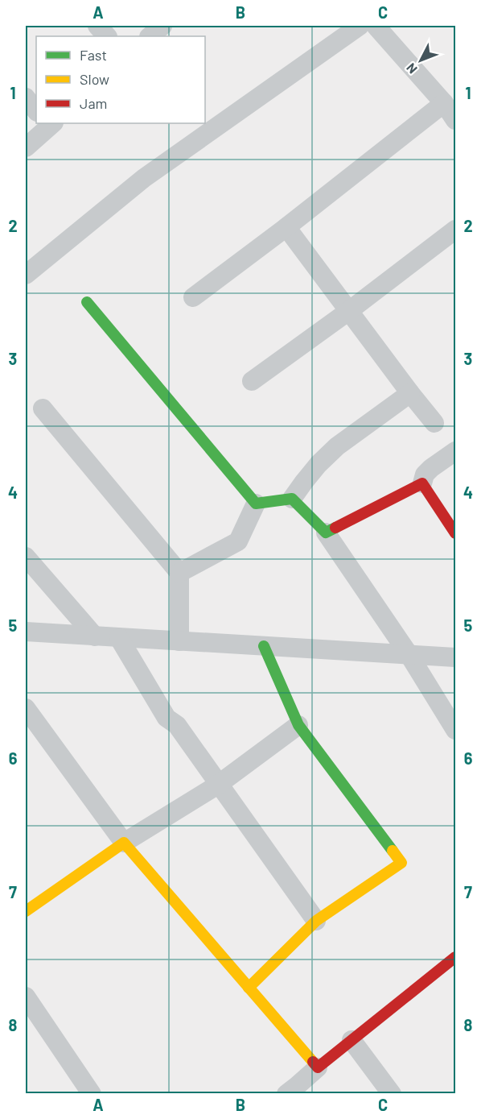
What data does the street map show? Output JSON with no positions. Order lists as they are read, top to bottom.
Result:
{
  "legend": ["Fast", "Slow", "Jam"],
  "north": "bottom left",
  "grid": {
    "columns": ["A", "B", "C"],
    "rows": [
      "1",
      "2",
      "3",
      "4",
      "5",
      "6",
      "7",
      "8"
    ]
  }
}
